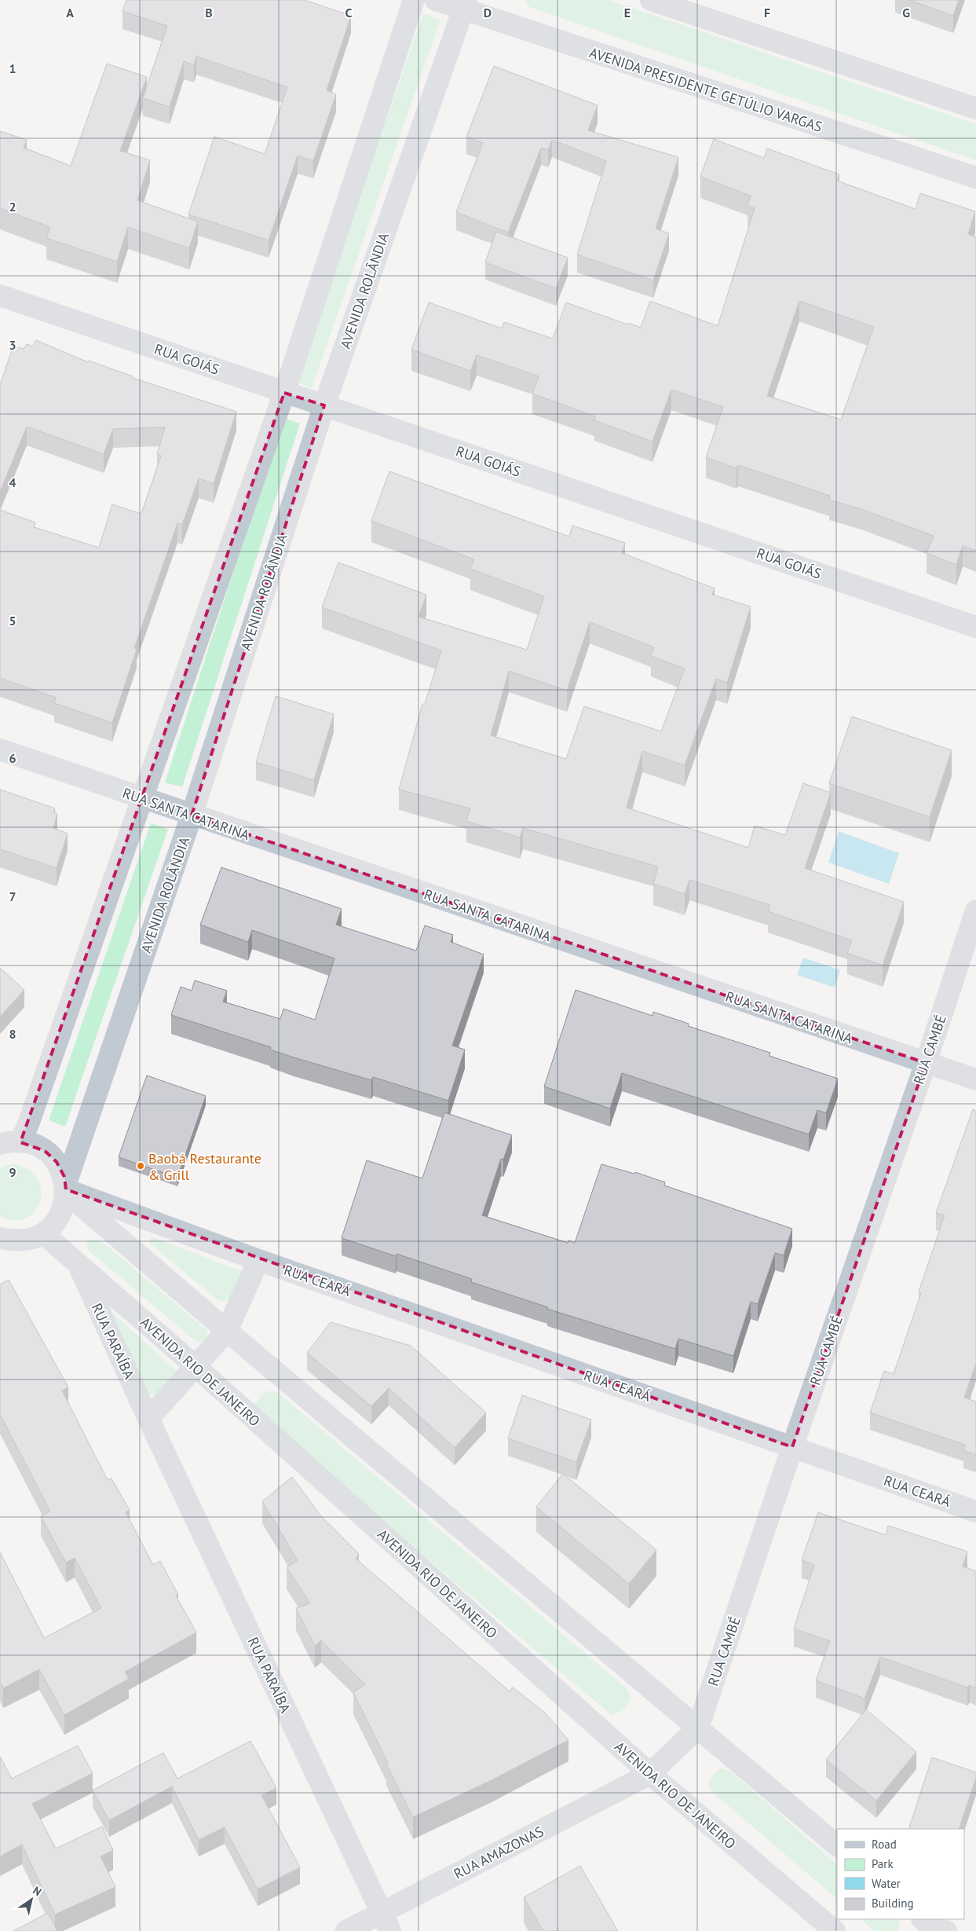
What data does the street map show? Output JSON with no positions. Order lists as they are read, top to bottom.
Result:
{
  "streets": {
    "street": [
      "AVENIDA PRESIDENTE GETÚLIO VARGAS",
      "AVENIDA ROLÂNDIA",
      "RUA GOIÁS",
      "RUA SANTA CATARINA",
      "RUA CAMBÉ",
      "RUA CEARÁ",
      "RUA PARAÍBA",
      "AVENIDA RIO DE JANEIRO",
      "RUA AMAZONAS"
    ]
  },
  "crossings": [
    ["AVENIDA PRESIDENTE GETÚLIO VARGAS", "AVENIDA ROLÂNDIA"],
    ["AVENIDA ROLÂNDIA", "RUA GOIÁS"],
    ["AVENIDA ROLÂNDIA", "RUA SANTA CATARINA"],
    ["AVENIDA ROLÂNDIA", "RUA CEARÁ"],
    ["AVENIDA ROLÂNDIA", "AVENIDA RIO DE JANEIRO"],
    ["RUA SANTA CATARINA", "RUA CAMBÉ"],
    ["RUA CAMBÉ", "RUA CEARÁ"],
    ["RUA CAMBÉ", "AVENIDA RIO DE JANEIRO"],
    ["RUA CAMBÉ", "RUA AMAZONAS"],
    ["RUA PARAÍBA", "AVENIDA RIO DE JANEIRO"],
    ["RUA PARAÍBA", "RUA AMAZONAS"],
    ["AVENIDA RIO DE JANEIRO", "RUA AMAZONAS"]
  ],
  "places": ["Baobá Restaurante & Grill"],
  "legend": [
    "Road",
    "Park",
    "Water",
    "Building"
  ],
  "north": "top right",
  "grid": {
    "columns": [
      "A",
      "B",
      "C",
      "D",
      "E",
      "F",
      "G"
    ],
    "rows": [
      "1",
      "2",
      "3",
      "4",
      "5",
      "6",
      "7",
      "8",
      "9"
    ]
  }
}
